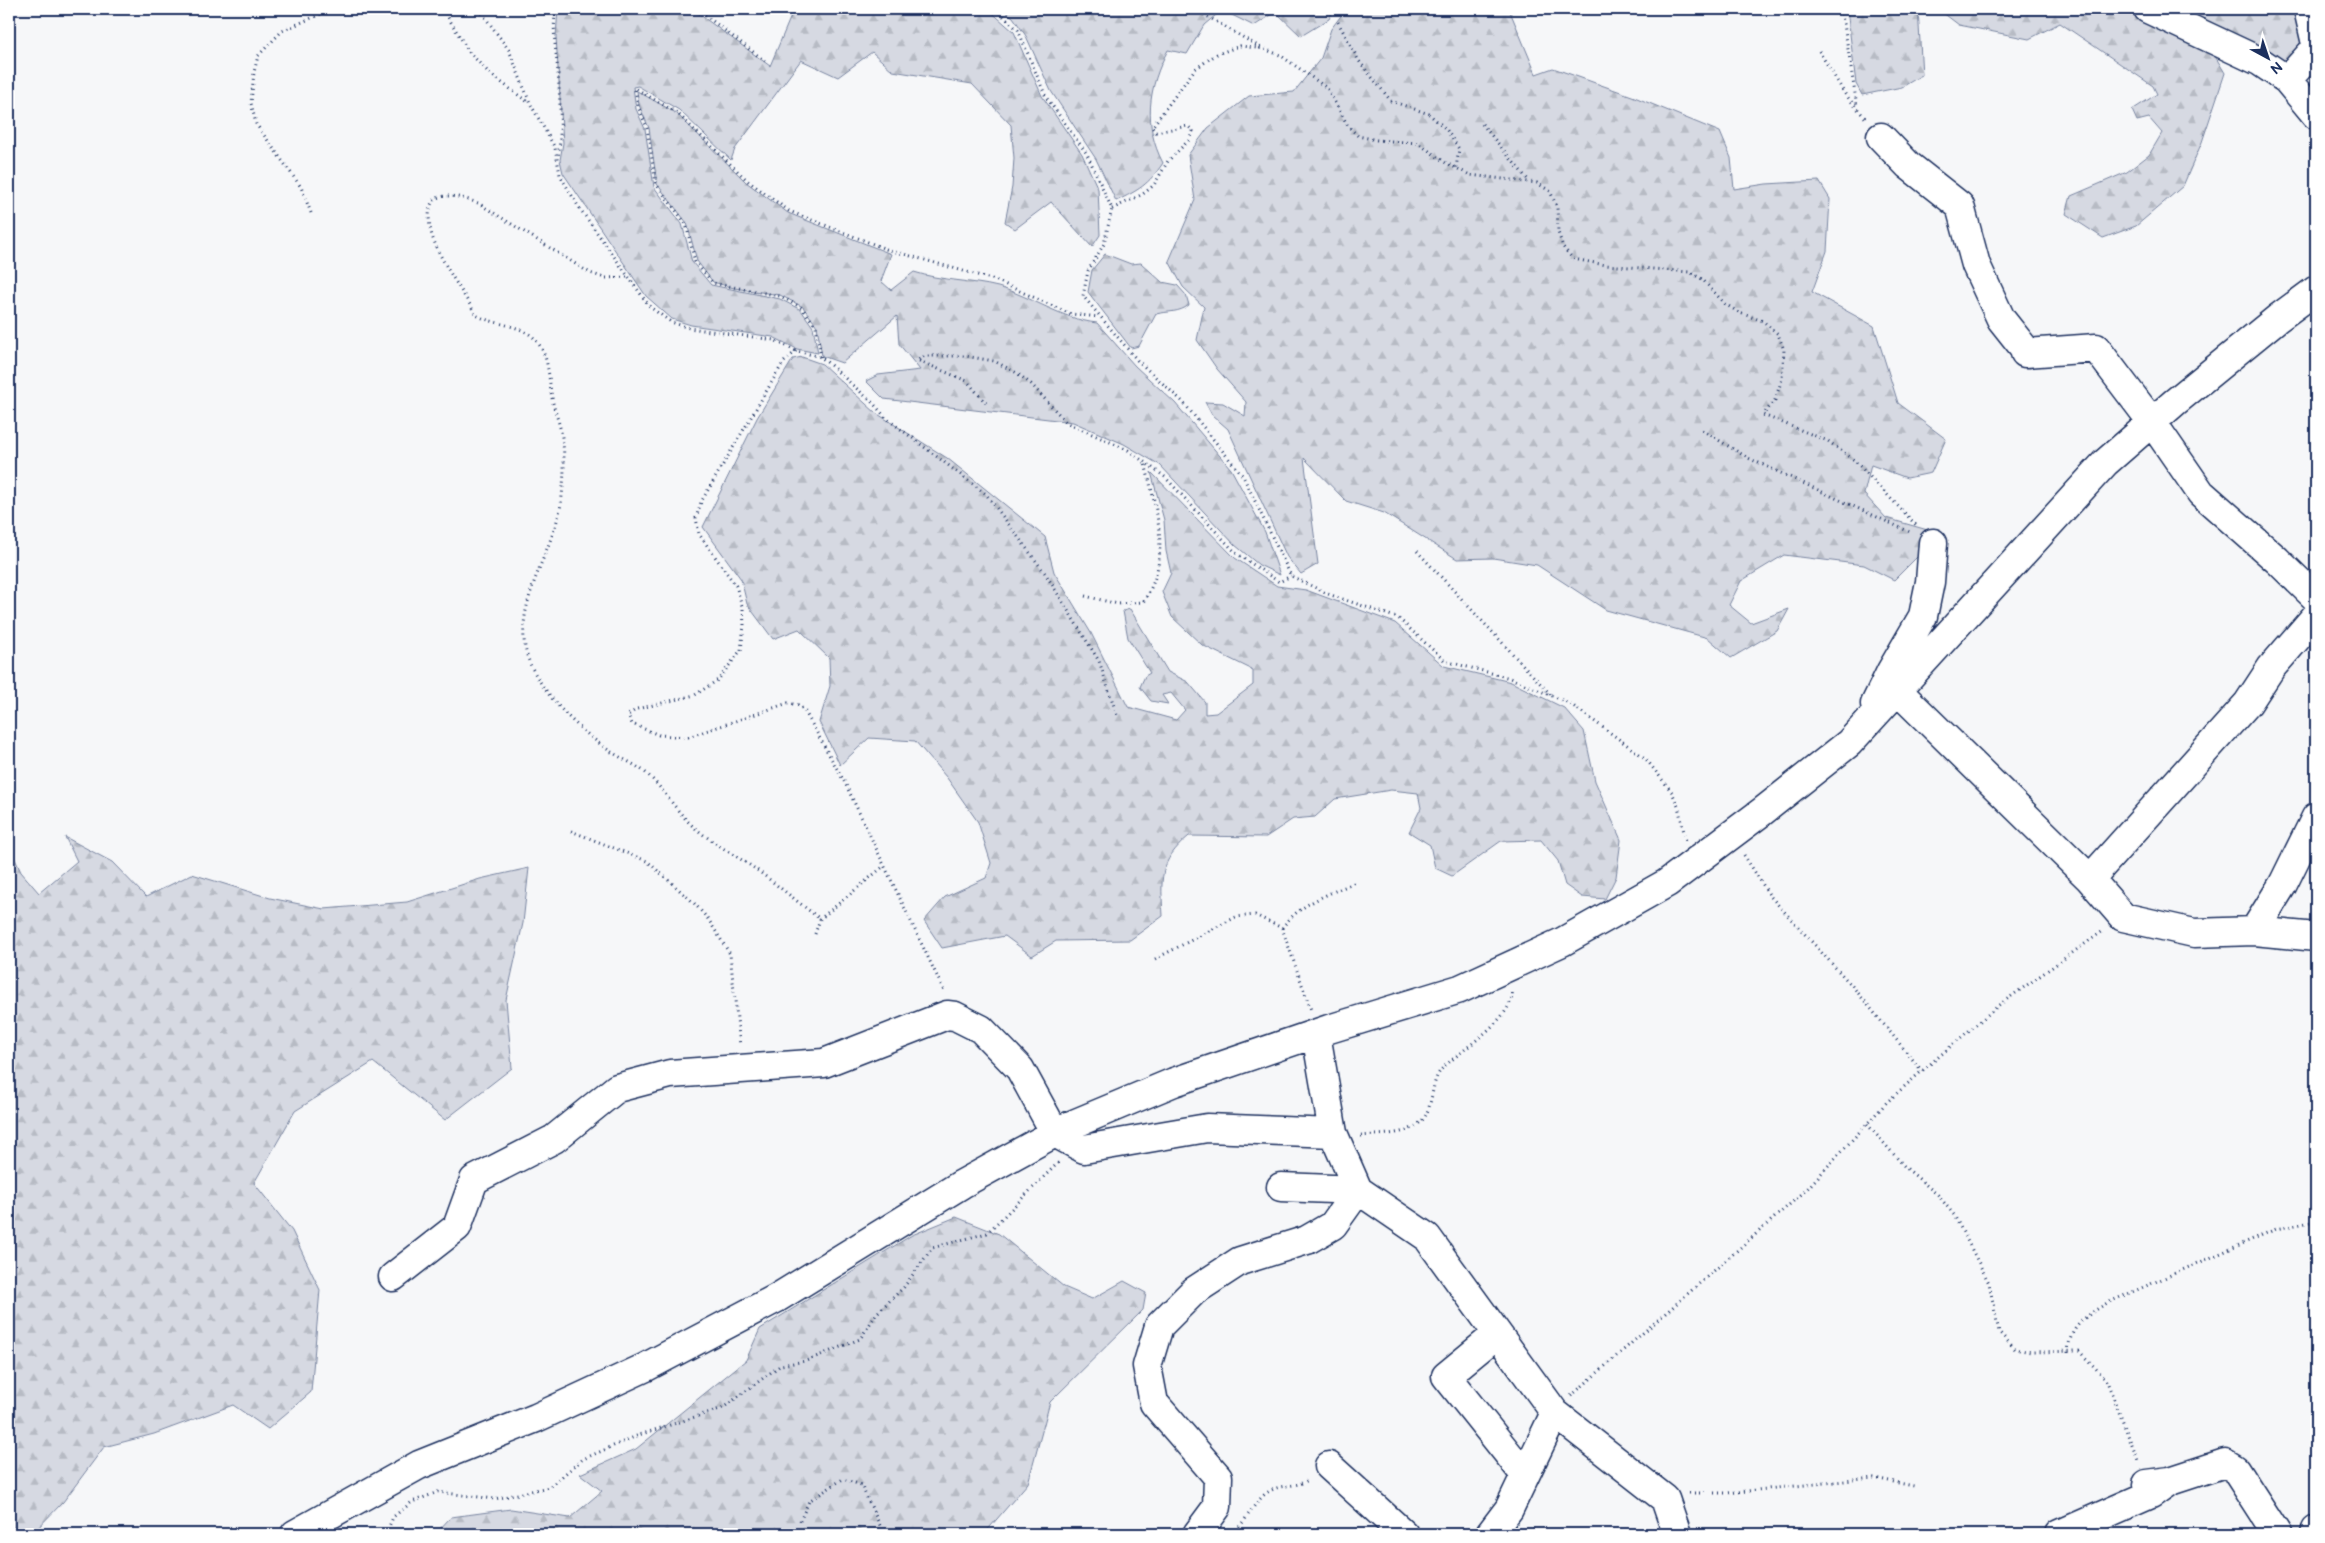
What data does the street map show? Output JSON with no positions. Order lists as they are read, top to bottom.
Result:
{
  "north": "bottom right"
}
